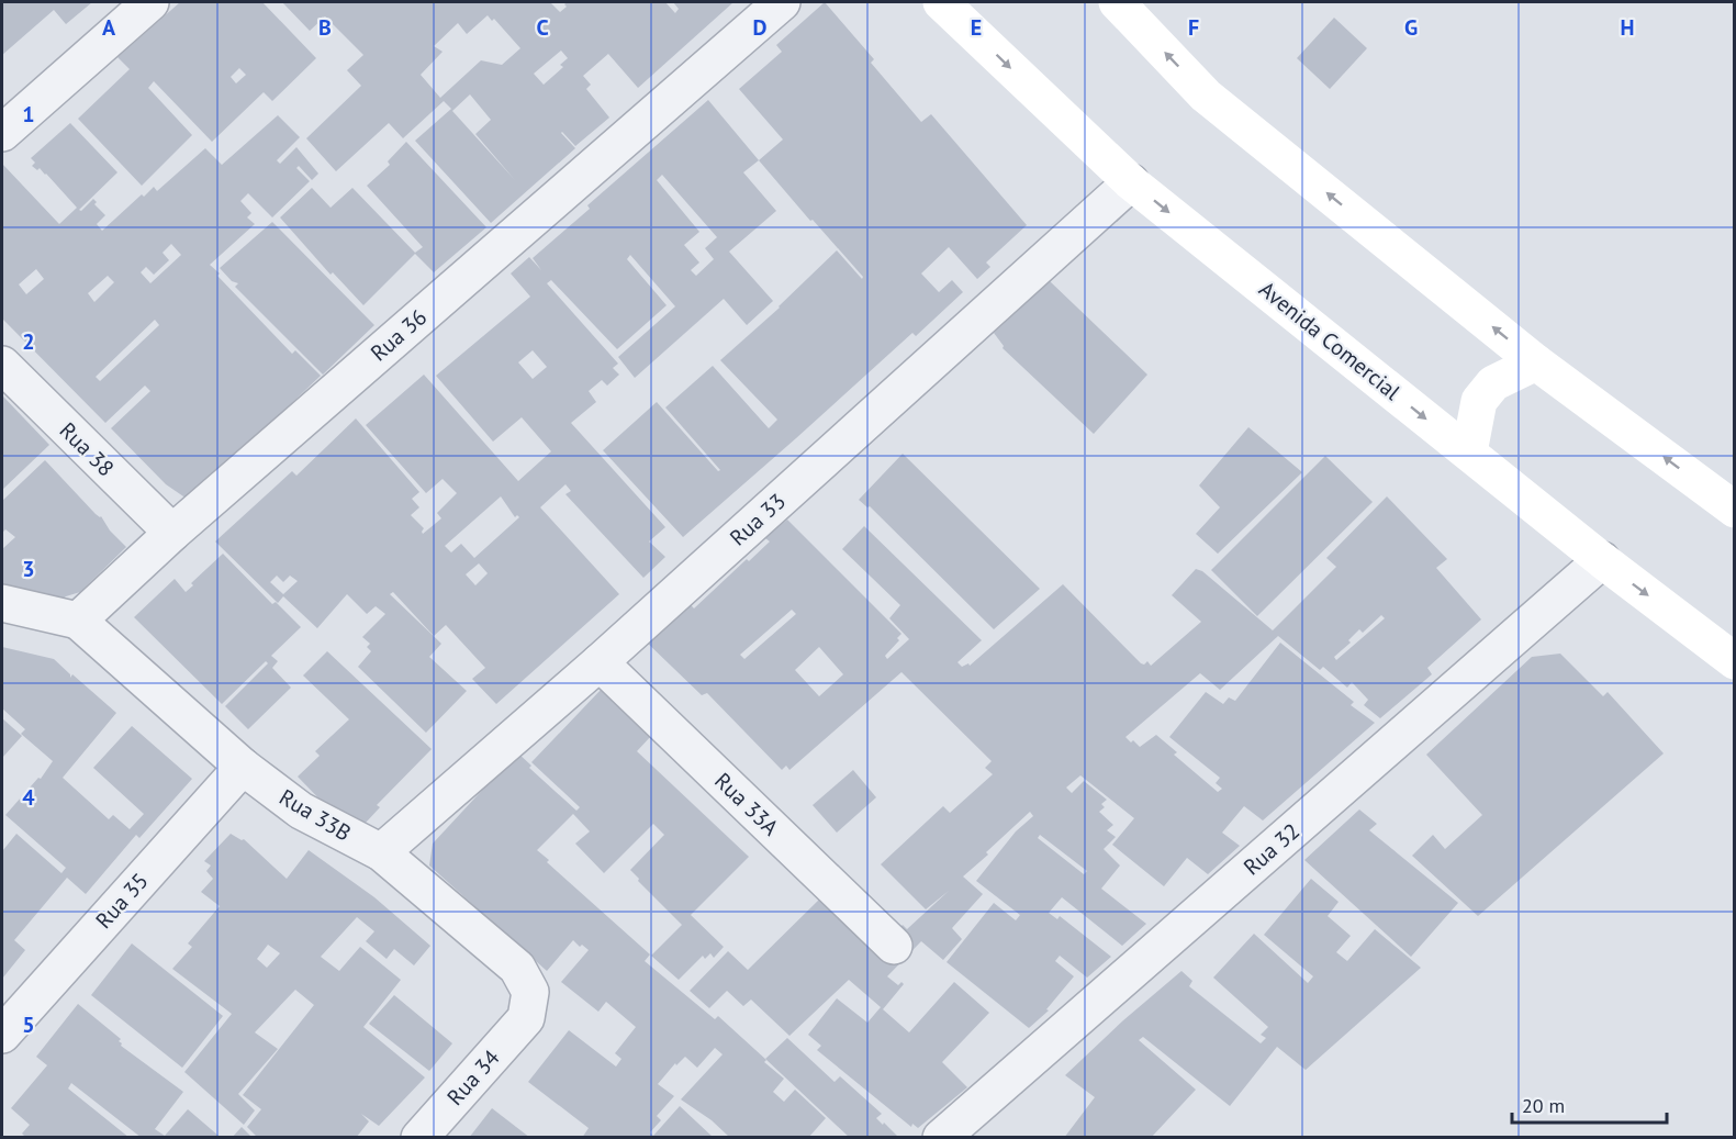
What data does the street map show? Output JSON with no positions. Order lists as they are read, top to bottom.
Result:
{
  "streets": {
    "street": [
      "Rua 36",
      "Avenida Comercial",
      "Rua 38",
      "Rua 33",
      "Rua 33A",
      "Rua 33B",
      "Rua 32",
      "Rua 35",
      "Rua 34"
    ]
  },
  "crossings": [
    ["Rua 36", "Rua 38"],
    ["Rua 36", "Rua 33B"],
    ["Avenida Comercial", "Rua 33"],
    ["Avenida Comercial", "Rua 32"],
    ["Rua 33", "Rua 33A"],
    ["Rua 33", "Rua 33B"],
    ["Rua 33B", "Rua 35"],
    ["Rua 33B", "Rua 34"]
  ],
  "scale_bar": "20 m",
  "grid": {
    "columns": [
      "A",
      "B",
      "C",
      "D",
      "E",
      "F",
      "G",
      "H"
    ],
    "rows": [
      "1",
      "2",
      "3",
      "4",
      "5"
    ]
  }
}
